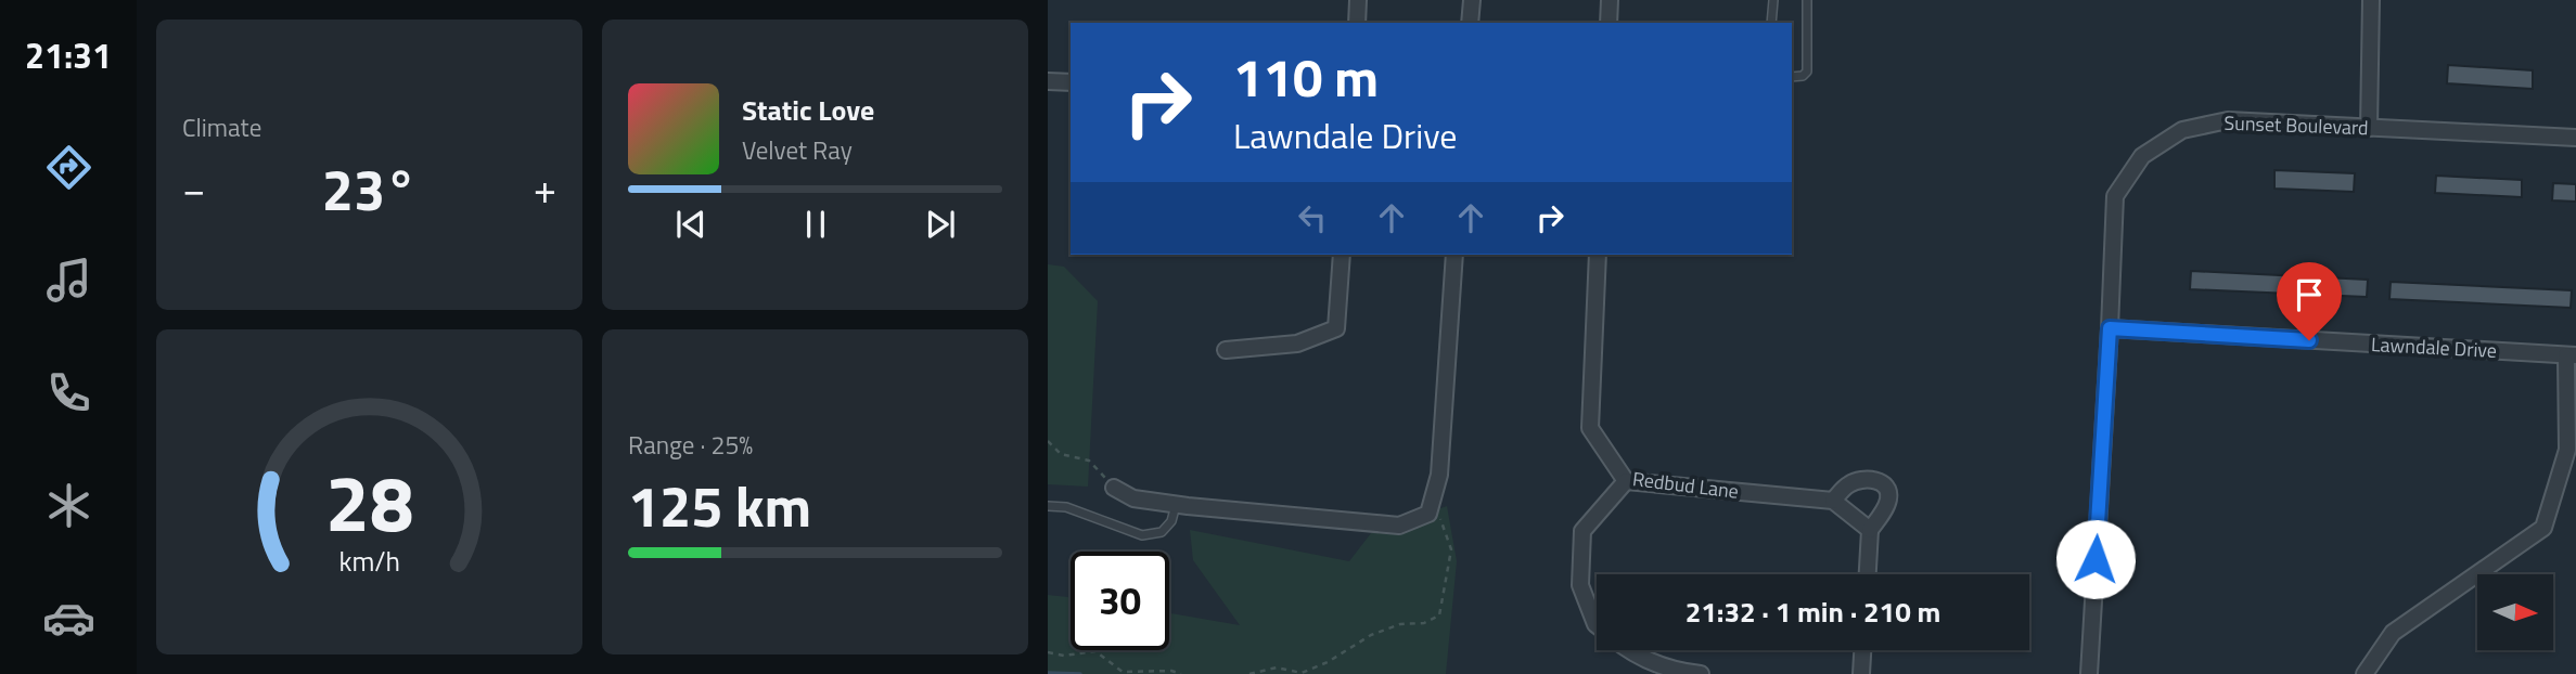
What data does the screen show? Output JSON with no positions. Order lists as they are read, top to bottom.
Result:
{
  "streets": {
    "street": ["Sunset Boulevard", "Lawndale Drive", "Redbud Lane"]
  },
  "crossings": [
    ["Sunset Boulevard", "Lawndale Drive"]
  ],
  "north": "right",
  "page": {
    "tabs": "21:31",
    "tile": [
      "Climate",
      ["Range · 25%", "125 km"]
    ],
    "turn": ["110 m", "Lawndale Drive"],
    "song": ["Static Love", "Velvet Ray"],
    "heat": ["−", "23°", "+"],
    "limit": "30",
    "trip": "21:32 · 1 min · 210 m",
    "gauge": ["28", "km/h"]
  }
}
